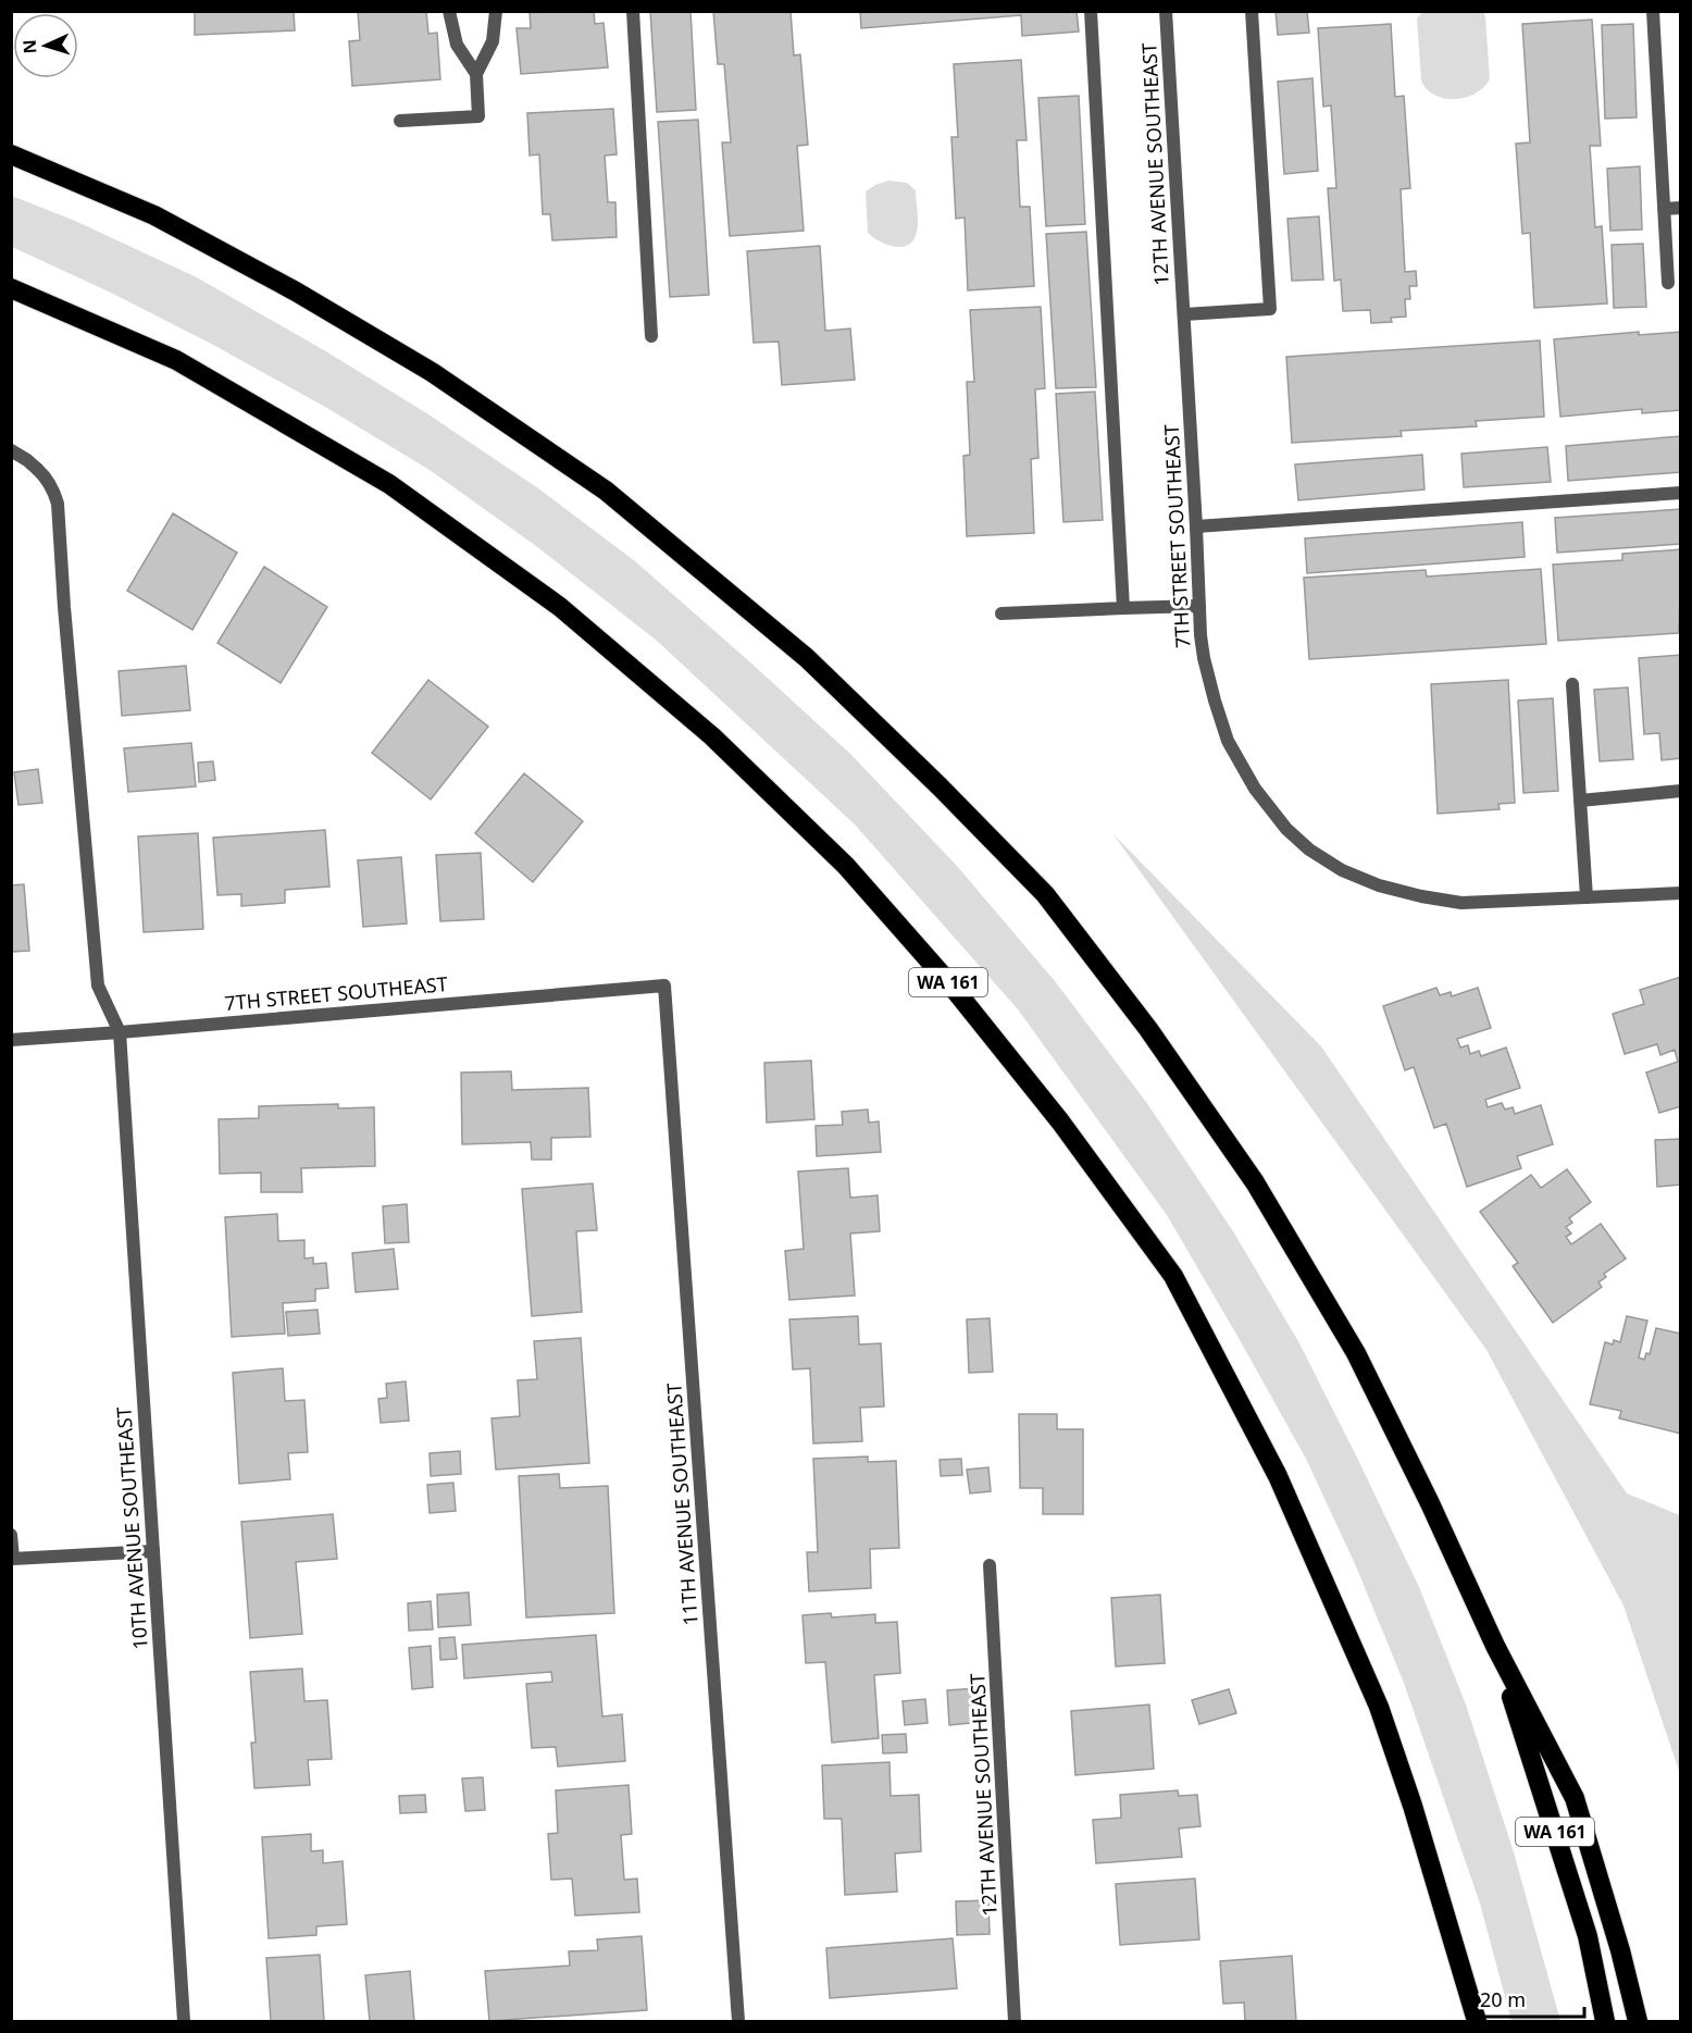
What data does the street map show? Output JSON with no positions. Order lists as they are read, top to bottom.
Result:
{
  "streets": {
    "highway": ["WA 161"],
    "street": [
      "12TH AVENUE SOUTHEAST",
      "7TH STREET SOUTHEAST",
      "11TH AVENUE SOUTHEAST",
      "10TH AVENUE SOUTHEAST"
    ]
  },
  "crossings": [
    ["12TH AVENUE SOUTHEAST", "7TH STREET SOUTHEAST"],
    ["7TH STREET SOUTHEAST", "11TH AVENUE SOUTHEAST"],
    ["7TH STREET SOUTHEAST", "10TH AVENUE SOUTHEAST"]
  ],
  "scale_bar": "20 m",
  "north": "left"
}
